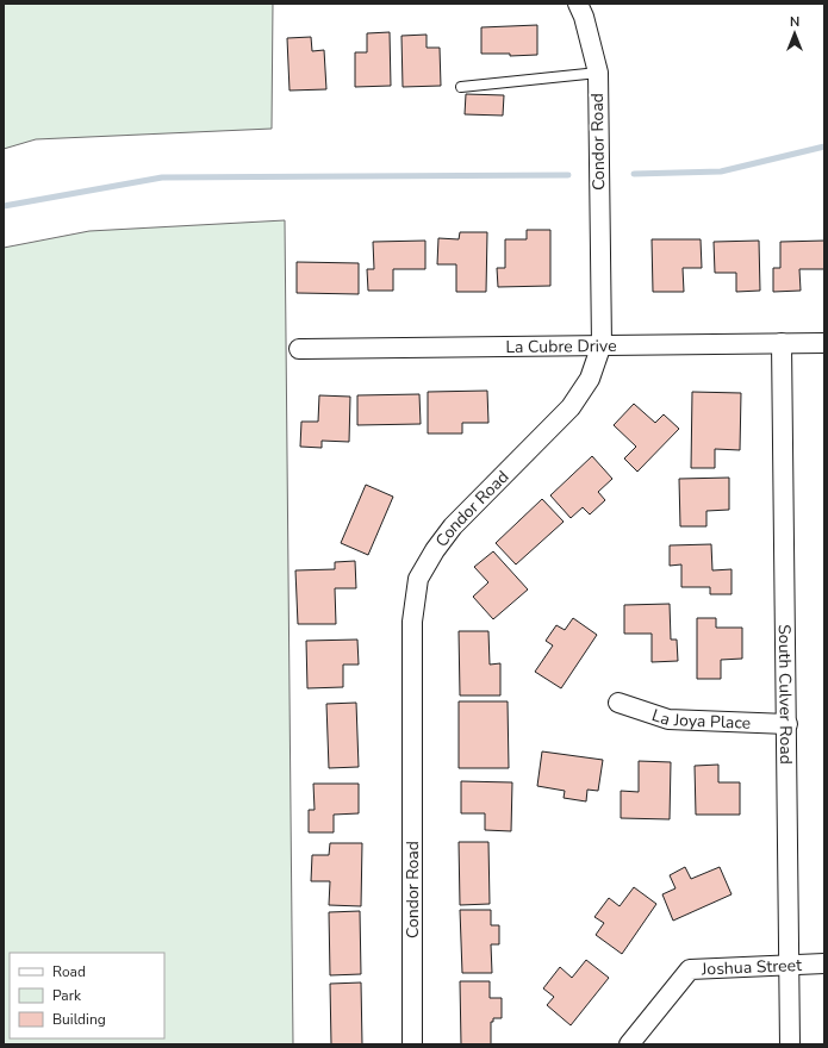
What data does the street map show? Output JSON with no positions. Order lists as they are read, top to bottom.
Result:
{
  "streets": {
    "street": [
      "Condor Road",
      "La Cubre Drive",
      "South Culver Road",
      "La Joya Place",
      "Joshua Street"
    ]
  },
  "crossings": [
    ["Condor Road", "La Cubre Drive"],
    ["La Cubre Drive", "South Culver Road"],
    ["South Culver Road", "La Joya Place"],
    ["South Culver Road", "Joshua Street"]
  ],
  "legend": ["Road", "Park", "Building"],
  "north": "top"
}
